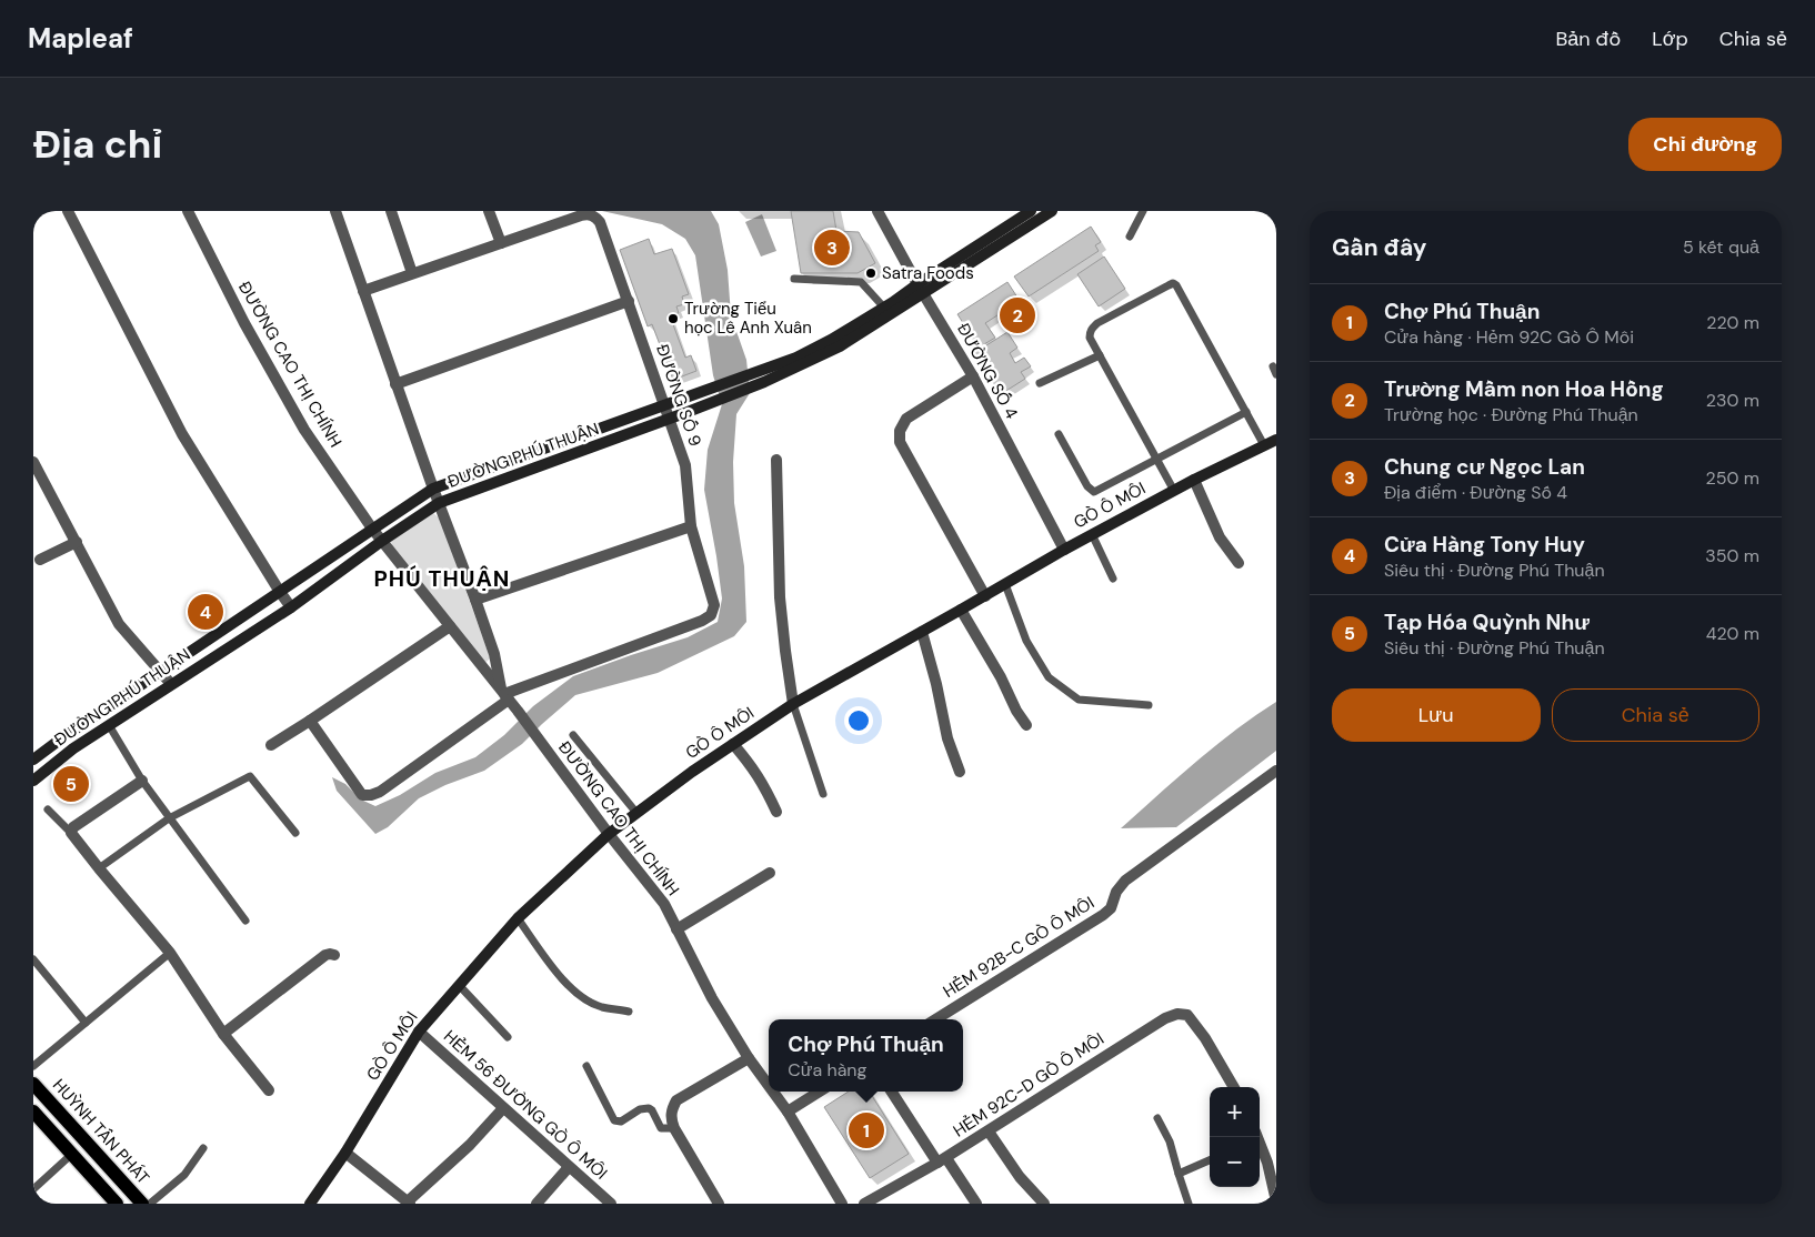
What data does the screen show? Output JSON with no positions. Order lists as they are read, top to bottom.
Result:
{
  "streets": {
    "main road": ["HUỲNH TẤN PHÁT"],
    "street": [
      "ĐƯỜNG CAO THỊ CHÍNH",
      "ĐƯỜNG SỐ 4",
      "ĐƯỜNG SỐ 9",
      "ĐƯỜNG PHÚ THUẬN",
      "GÒ Ô MÔI",
      "HẺM 92B-C GÒ Ô MÔI",
      "HẺM 92C-D GÒ Ô MÔI",
      "HẺM 56 ĐƯỜNG GÒ Ô MÔI"
    ]
  },
  "crossings": [
    ["ĐƯỜNG CAO THỊ CHÍNH", "ĐƯỜNG SỐ 9"],
    ["ĐƯỜNG CAO THỊ CHÍNH", "ĐƯỜNG PHÚ THUẬN"],
    ["ĐƯỜNG CAO THỊ CHÍNH", "GÒ Ô MÔI"],
    ["ĐƯỜNG SỐ 4", "ĐƯỜNG PHÚ THUẬN"],
    ["ĐƯỜNG SỐ 4", "GÒ Ô MÔI"],
    ["ĐƯỜNG SỐ 9", "ĐƯỜNG PHÚ THUẬN"],
    ["GÒ Ô MÔI", "HẺM 56 ĐƯỜNG GÒ Ô MÔI"]
  ],
  "districts": ["PHÚ THUẬN"],
  "places": ["Satra Foods", "Trường Tiểu học Lê Anh Xuân"],
  "page": {
    "header": "Mapleaf",
    "nav": ["Bản đồ", "Lớp", "Chia sẻ"],
    "buttons": [
      "Chỉ đường",
      ["Lưu", "Chia sẻ"]
    ],
    "title": "Địa chỉ",
    "heading": ["Gần đây", "5 kết quả"],
    "pins": [
      "3",
      "2",
      "4",
      "5",
      "1"
    ],
    "list": [
      {
        "mark": "1",
        "name": "Chợ Phú Thuận",
        "note": "Cửa hàng · Hẻm 92C Gò Ô Môi",
        "value": "220 m"
      },
      {
        "mark": "2",
        "name": "Trường Mầm non Hoa Hồng",
        "note": "Trường học · Đường Phú Thuận",
        "value": "230 m"
      },
      {
        "mark": "3",
        "name": "Chung cư Ngọc Lan",
        "note": "Địa điểm · Đường Số 4",
        "value": "250 m"
      },
      {
        "mark": "4",
        "name": "Cửa Hàng Tony Huy",
        "note": "Siêu thị · Đường Phú Thuận",
        "value": "350 m"
      },
      {
        "mark": "5",
        "name": "Tạp Hóa Quỳnh Như",
        "note": "Siêu thị · Đường Phú Thuận",
        "value": "420 m"
      }
    ],
    "popup": ["Chợ Phú Thuận", "Cửa hàng"],
    "map_buttons": ["+", "−"]
  }
}
